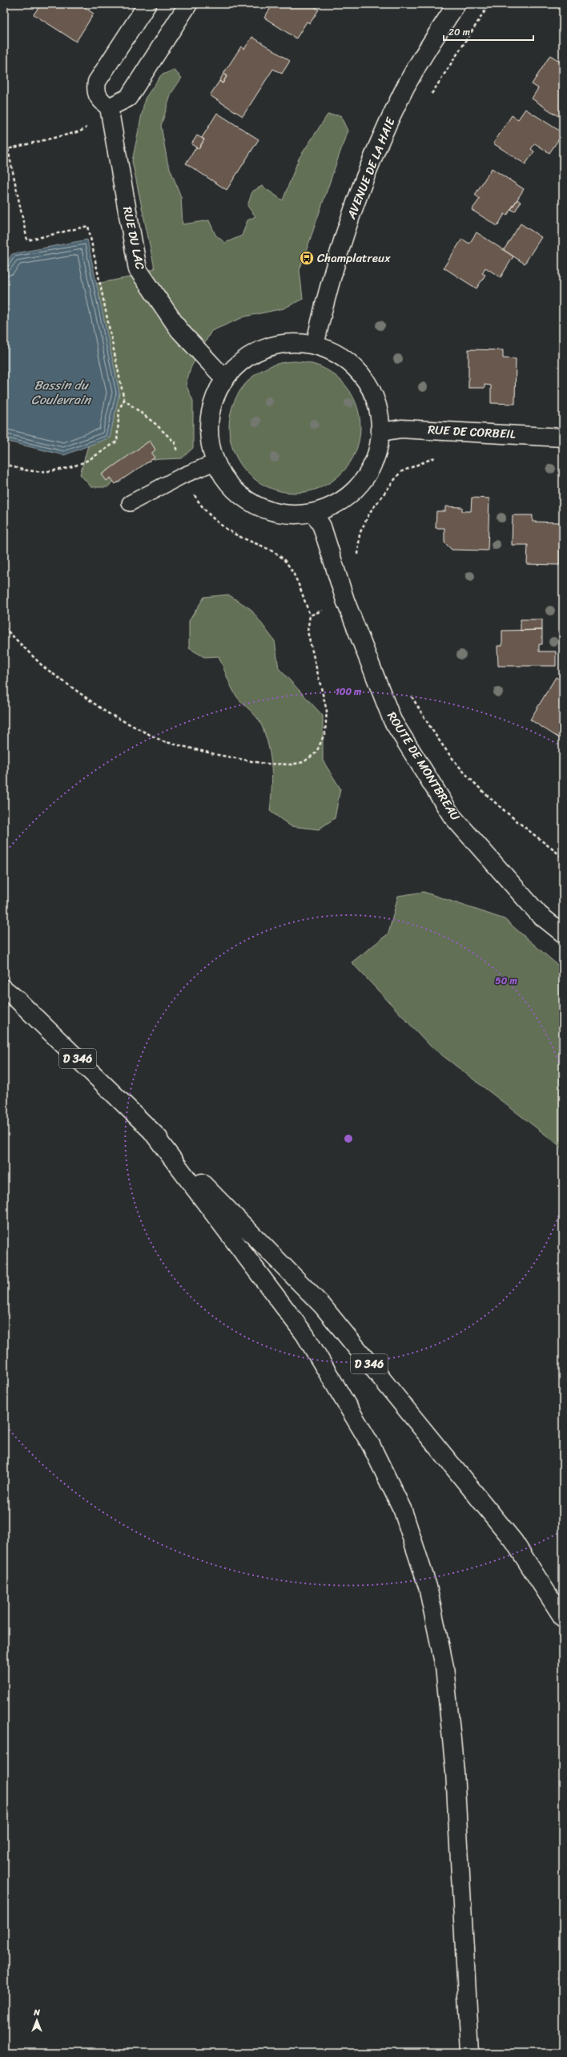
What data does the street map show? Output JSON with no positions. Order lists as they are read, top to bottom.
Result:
{
  "streets": {
    "street": [
      "AVENUE DE LA HAIE",
      "RUE DU LAC",
      "RUE DE CORBEIL",
      "ROUTE DE MONTBREAU",
      "D 346"
    ]
  },
  "water": ["Bassin du Coulevrain"],
  "places": {
    "bus stop": ["Champlatreux"]
  },
  "scale_bar": "20 m",
  "north": "top",
  "rings": ["100 m", "50 m"]
}
